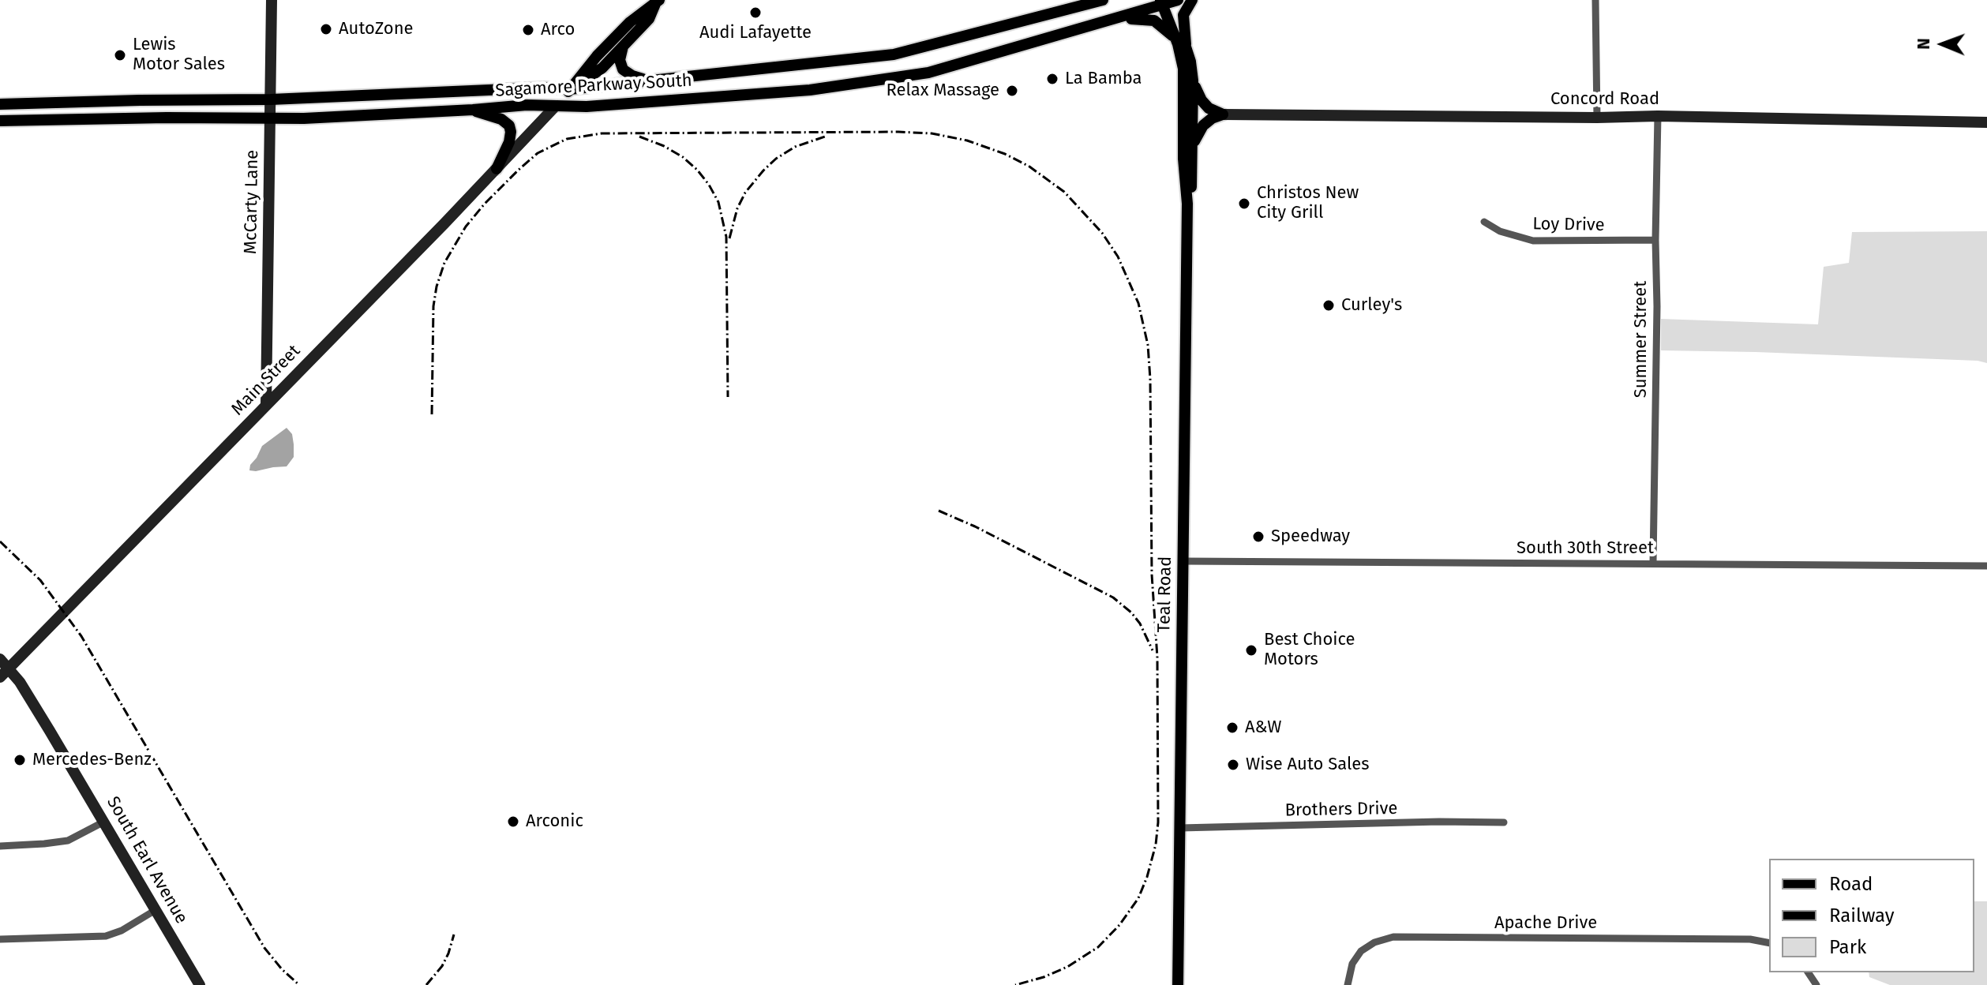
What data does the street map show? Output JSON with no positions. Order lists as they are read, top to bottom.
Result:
{
  "streets": {
    "main road": [
      "Sagamore Parkway South",
      "Concord Road",
      "McCarty Lane",
      "Main Street",
      "Teal Road",
      "South Earl Avenue"
    ],
    "street": [
      "Loy Drive",
      "Summer Street",
      "South 30th Street",
      "Brothers Drive",
      "Apache Drive"
    ]
  },
  "crossings": [
    ["Sagamore Parkway South", "McCarty Lane"],
    ["Sagamore Parkway South", "Main Street"],
    ["Sagamore Parkway South", "Teal Road"],
    ["Concord Road", "Summer Street"],
    ["McCarty Lane", "Main Street"],
    ["Loy Drive", "Summer Street"],
    ["Summer Street", "South 30th Street"],
    ["Main Street", "South Earl Avenue"],
    ["South 30th Street", "Teal Road"],
    ["Teal Road", "Brothers Drive"]
  ],
  "places": [
    "Audi Lafayette",
    "AutoZone",
    "Arco",
    "Lewis Motor Sales",
    "La Bamba",
    "Relax Massage",
    "Christos New City Grill",
    "Curley's",
    "Speedway",
    "Best Choice Motors",
    "A&W",
    "Mercedes-Benz",
    "Wise Auto Sales",
    "Arconic"
  ],
  "legend": ["Road", "Railway", "Park"],
  "north": "left"
}
